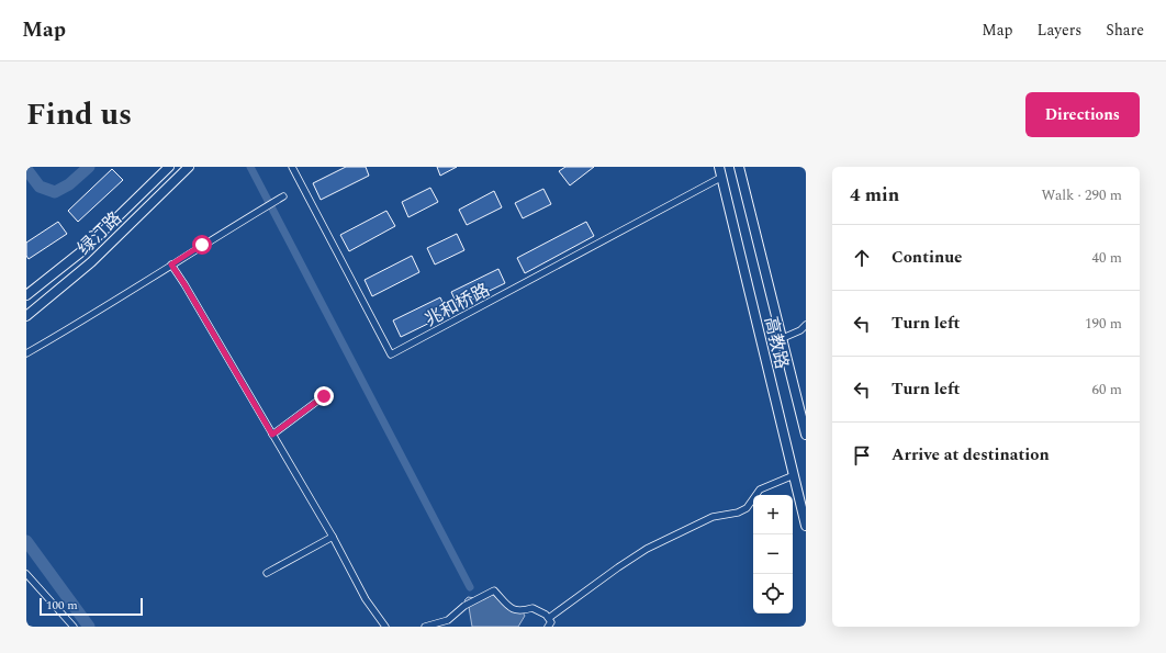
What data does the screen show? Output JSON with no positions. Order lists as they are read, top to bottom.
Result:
{
  "streets": {
    "main road": ["绿汀路", "高教路"],
    "street": ["兆和桥路"]
  },
  "crossings": [
    ["兆和桥路", "高教路"]
  ],
  "scale_bar": "100 m",
  "page": {
    "header": "Map",
    "nav": ["Map", "Layers", "Share"],
    "title": "Find us",
    "buttons": "Directions",
    "heading": ["4 min", "Walk · 290 m"],
    "list": [
      ["Continue", "40 m"],
      ["Turn left", "190 m"],
      ["Turn left", "60 m"],
      "Arrive at destination"
    ],
    "map_buttons": ["+", "−"],
    "scale": "100 m"
  }
}
